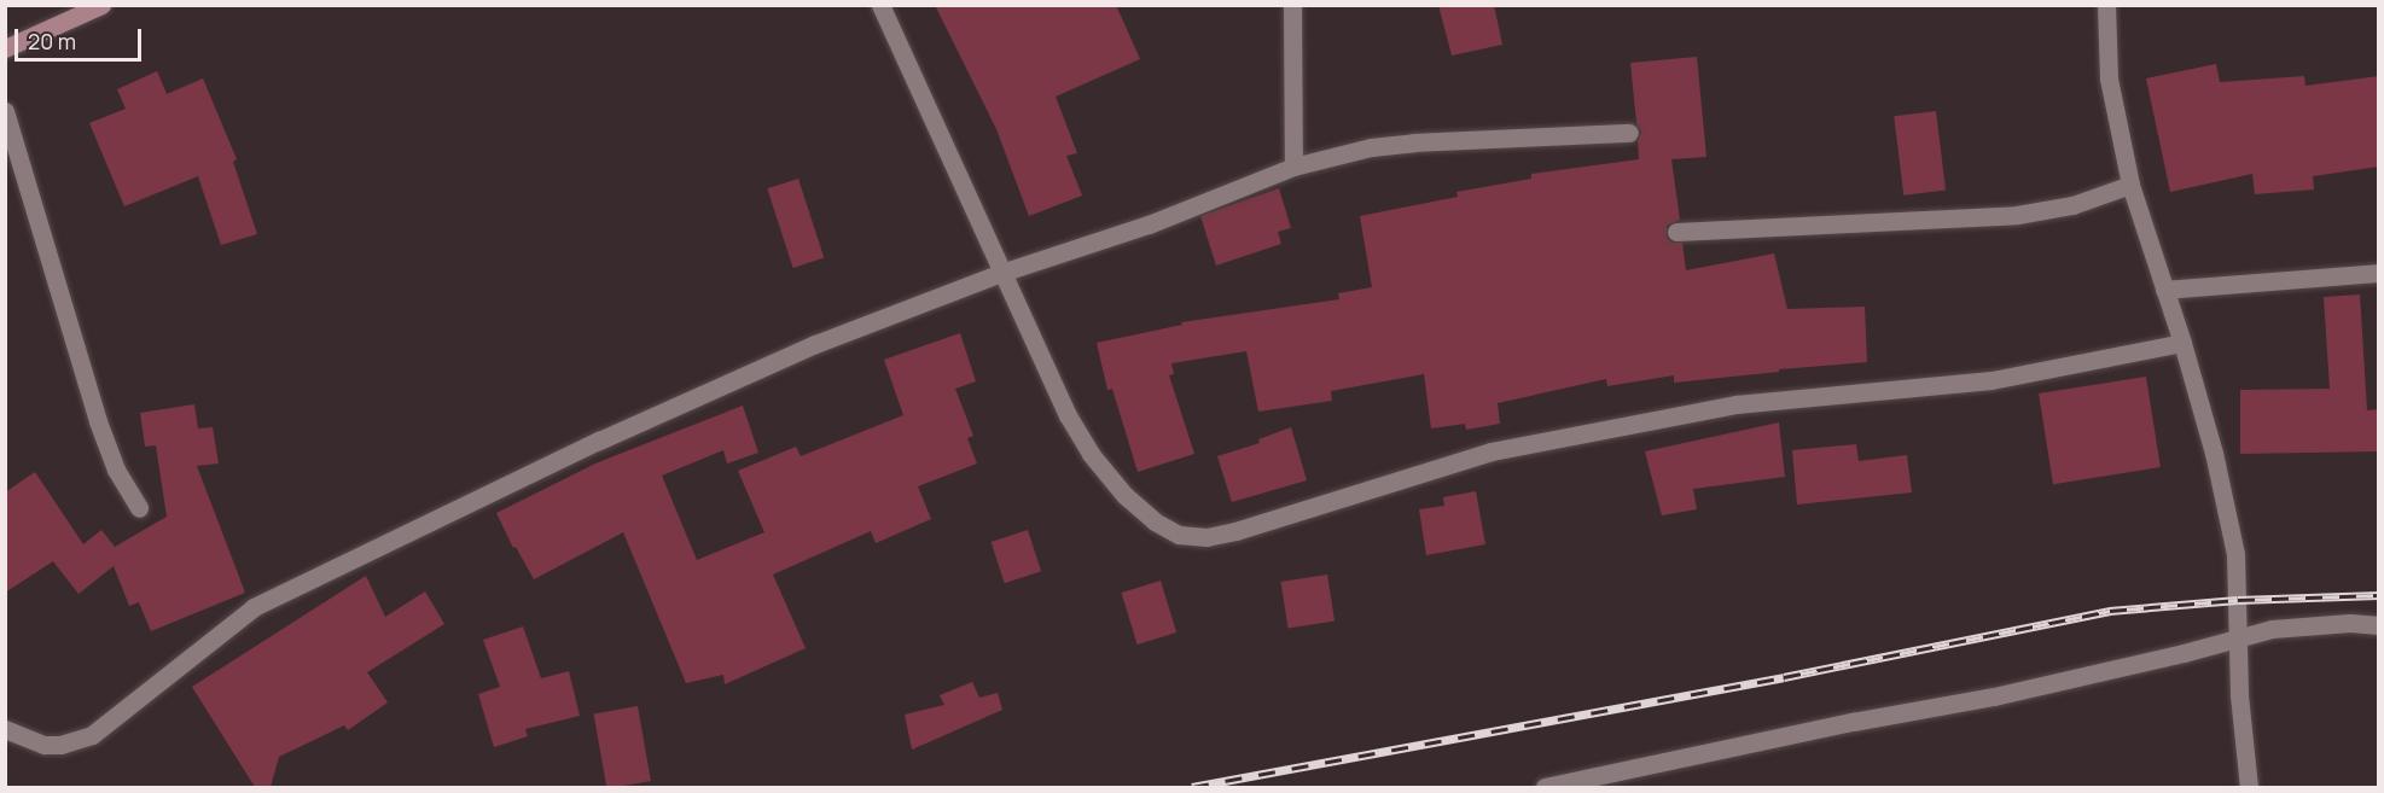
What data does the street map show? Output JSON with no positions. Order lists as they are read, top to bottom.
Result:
{
  "scale_bar": "20 m"
}
